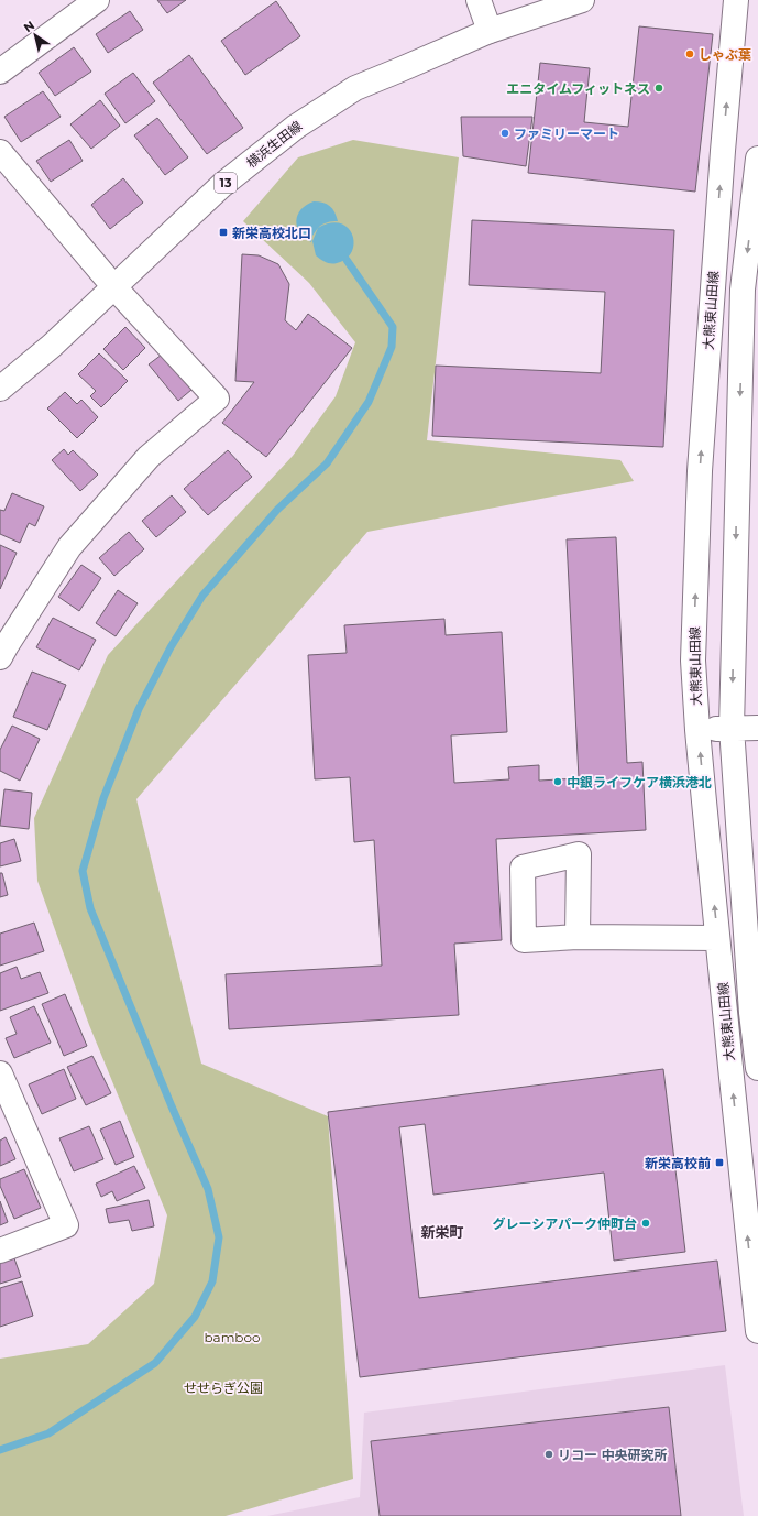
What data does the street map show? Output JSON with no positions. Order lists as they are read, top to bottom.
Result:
{
  "streets": {
    "street": ["横浜生田線", "13", "大熊東山田線"]
  },
  "districts": ["新栄町"],
  "parks": ["bamboo", "せせらぎ公園"],
  "places": {
    "other": [
      "しゃぶ葉",
      "エニタイムフィットネス",
      "ファミリーマート",
      "中銀ライフケア横浜港北",
      "グレーシアパーク仲町台",
      "リコー 中央研究所"
    ],
    "transit": ["新栄高校北口", "新栄高校前"]
  },
  "north": "top left"
}
